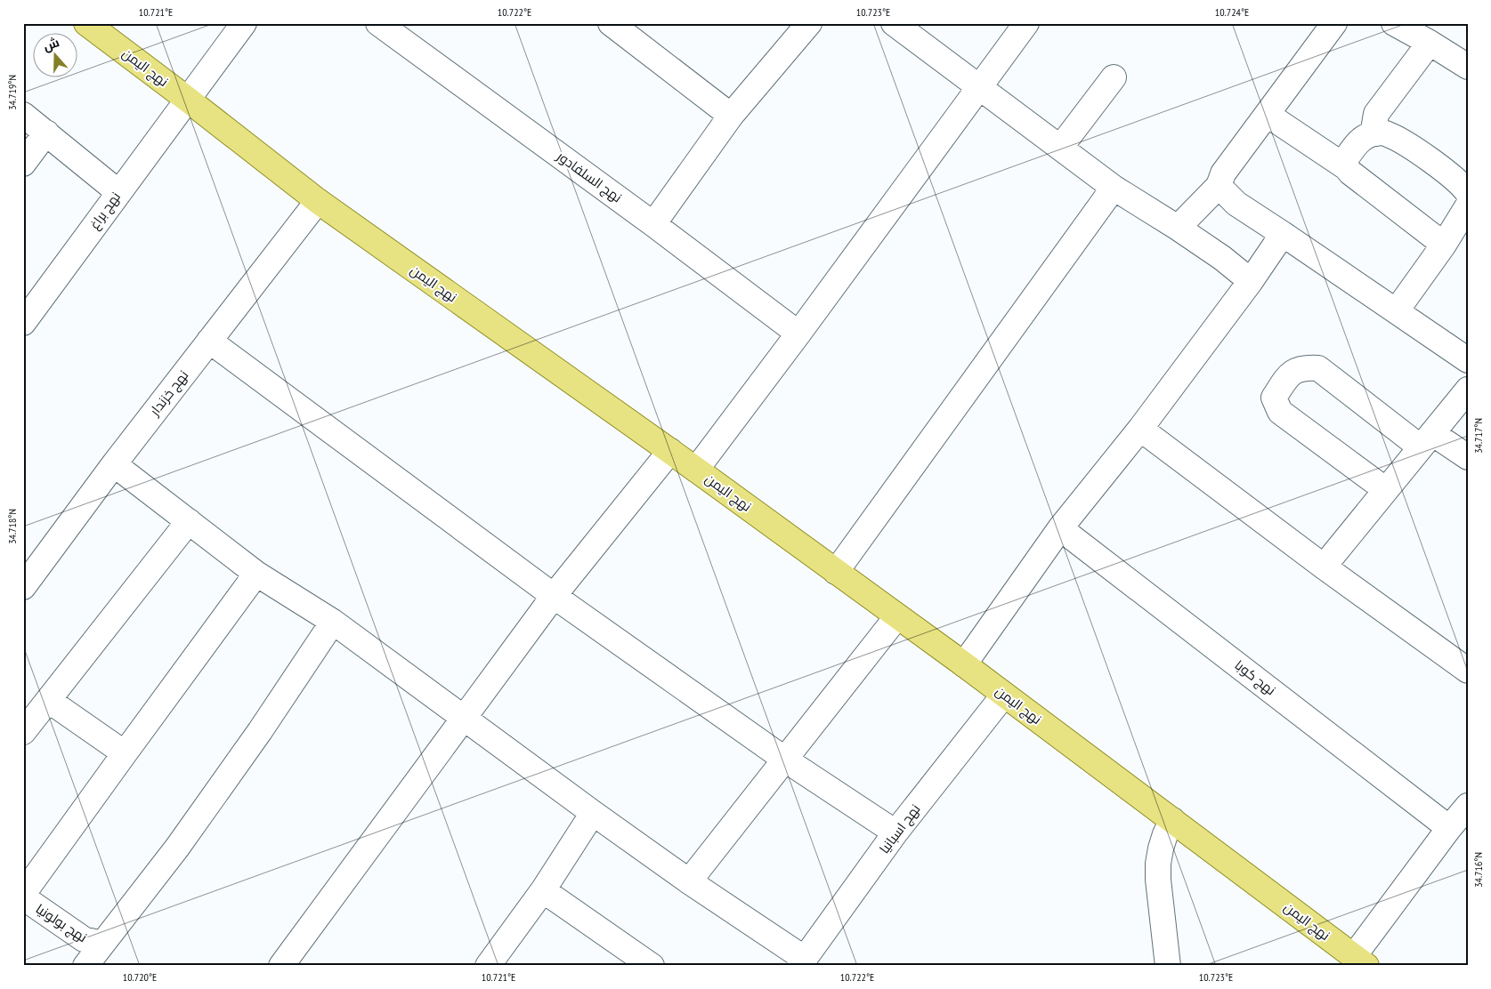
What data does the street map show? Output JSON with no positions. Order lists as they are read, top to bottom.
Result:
{
  "streets": {
    "main road": ["نهج اليمن"],
    "street": [
      "نهج السلفادور",
      "نهج براغ",
      "نهج خزندار",
      "نهج كوبا",
      "نهج اسبانيا",
      "نهج بولونيا"
    ]
  },
  "crossings": [
    ["نهج اليمن", "نهج براغ"],
    ["نهج اليمن", "نهج خزندار"],
    ["نهج اليمن", "نهج اسبانيا"]
  ],
  "north": "top",
  "coordinates": [
    "10.721°E",
    "10.722°E",
    "10.723°E",
    "10.724°E",
    "34.719°N",
    "34.717°N",
    "34.718°N",
    "34.716°N",
    "10.720°E"
  ]
}
